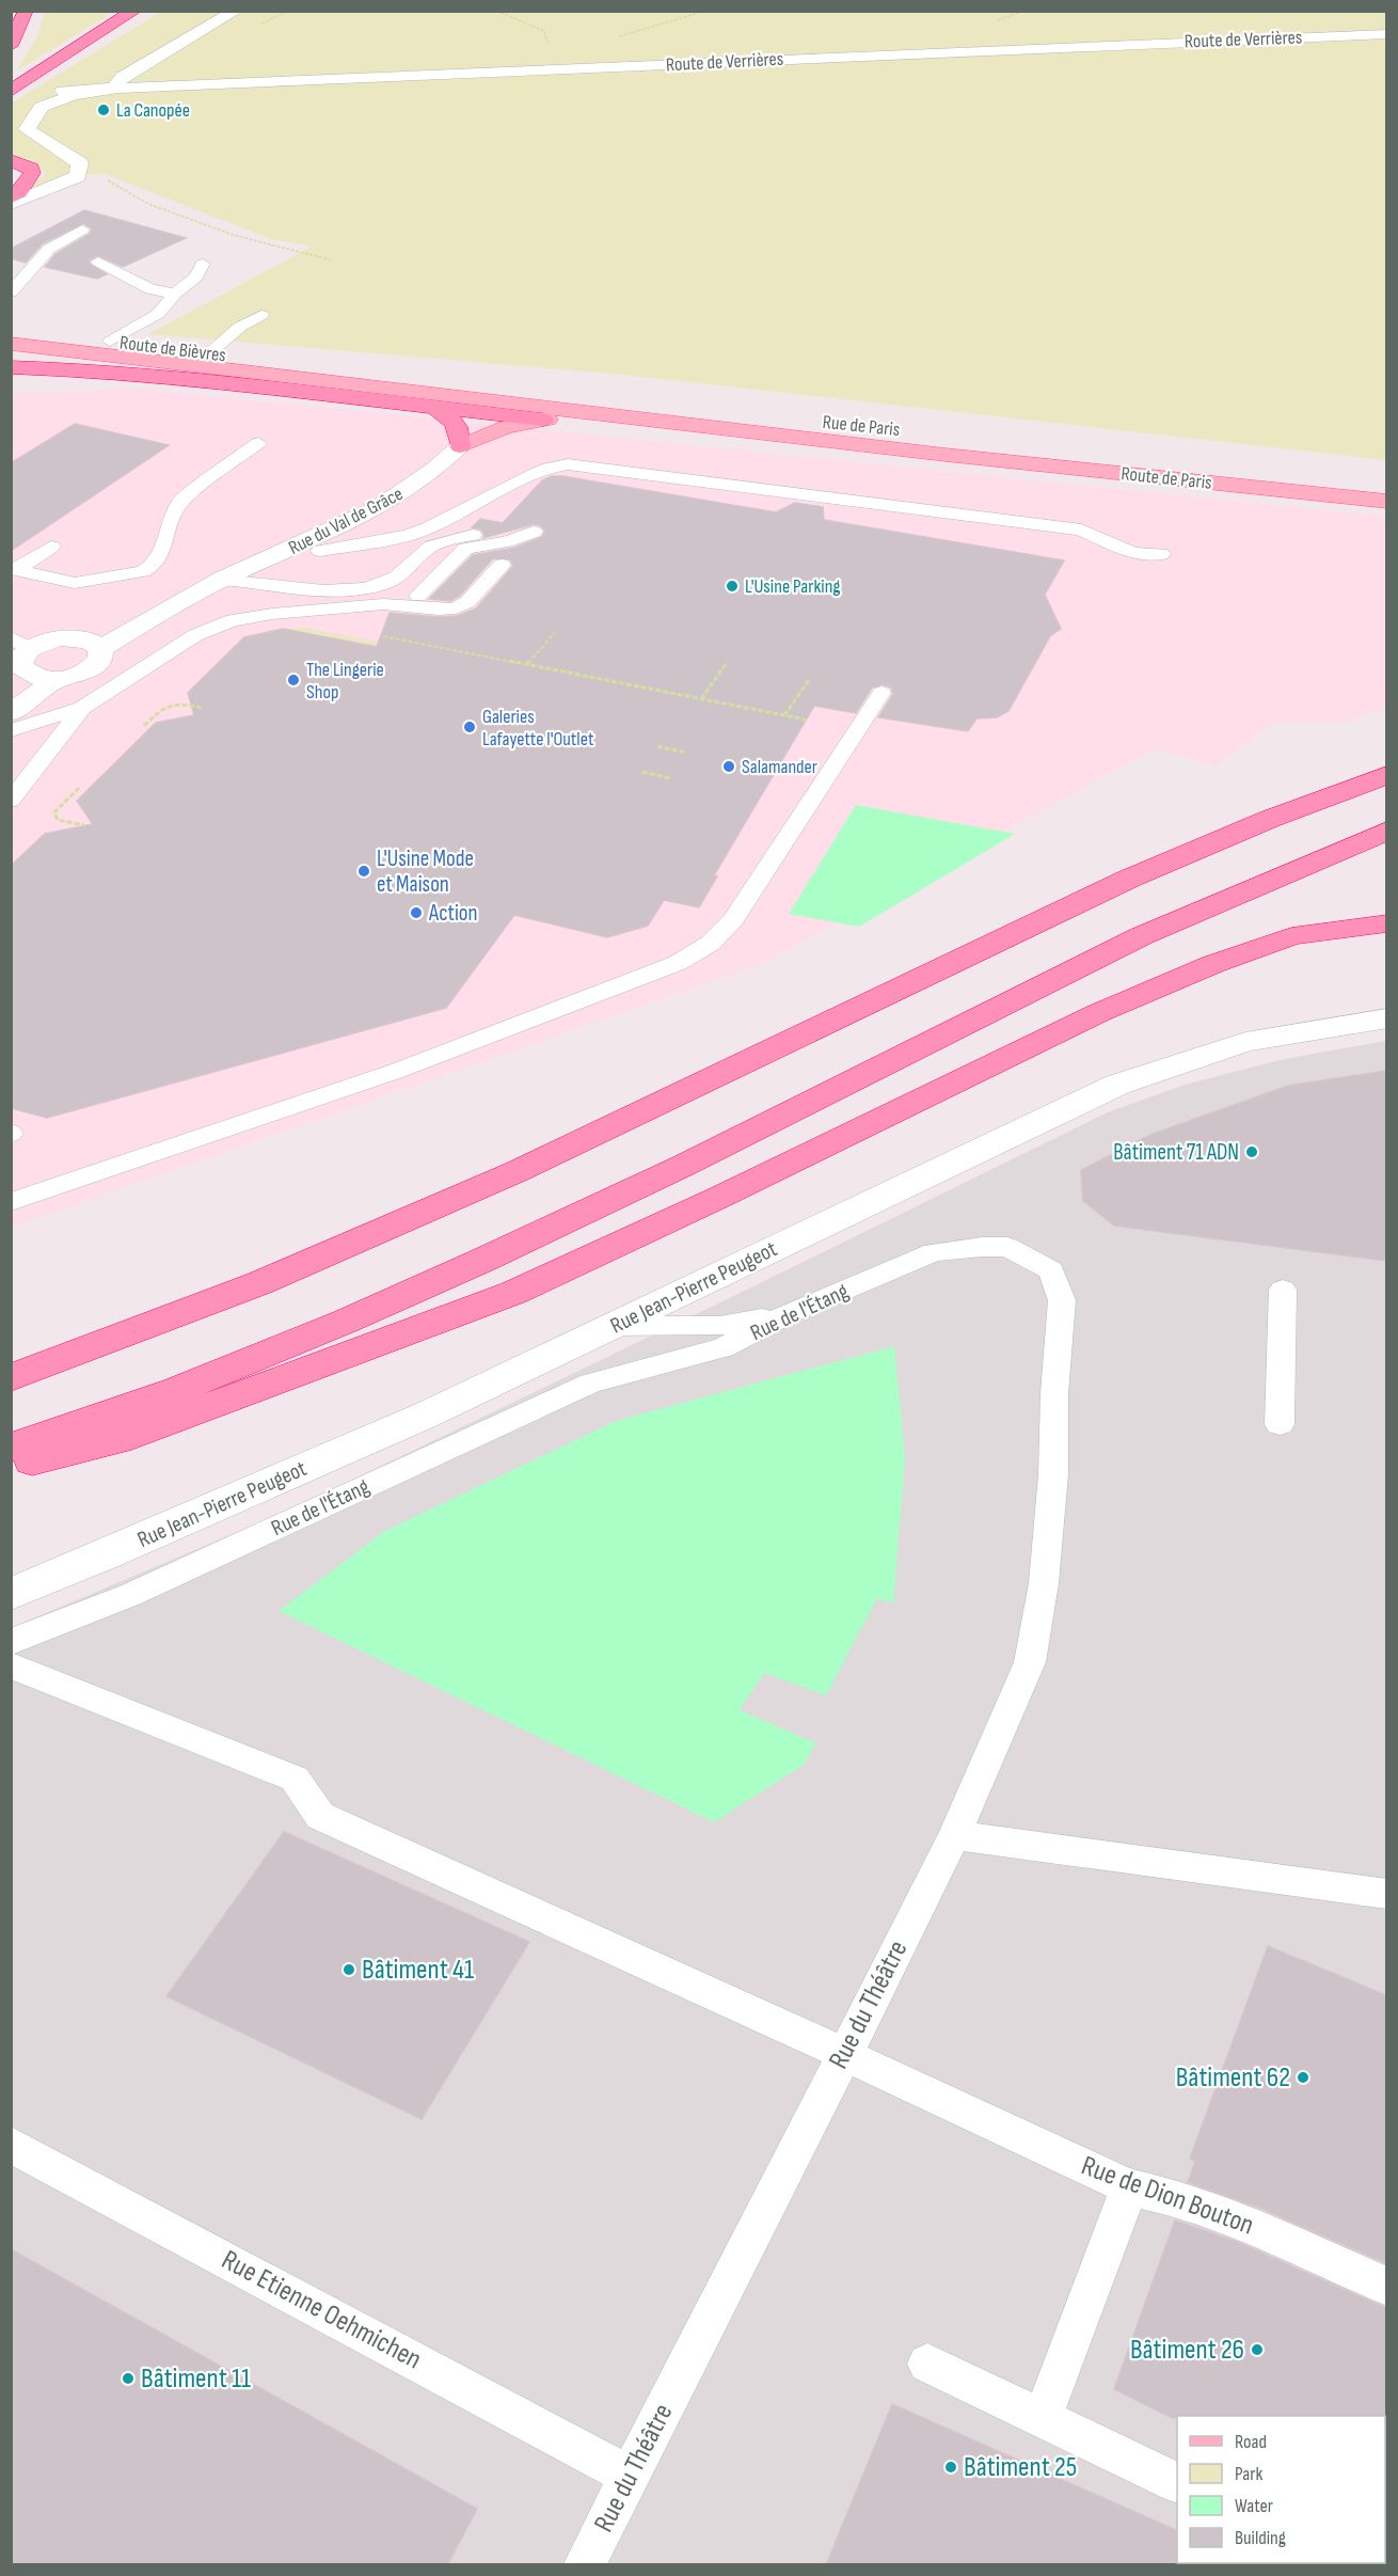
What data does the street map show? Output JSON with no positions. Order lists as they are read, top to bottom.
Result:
{
  "streets": {
    "main road": ["Route de Bièvres", "Rue de Paris", "Route de Paris"],
    "street": ["Route de Verrières", "Rue du Val de Grâce", "Rue Jean-Pierre Peugeot"],
    "lane": [
      "Rue de l'Étang",
      "Rue du Théâtre",
      "Rue de Dion Bouton",
      "Rue Etienne Oehmichen"
    ]
  },
  "crossings": [
    ["Route de Bièvres", "Rue de Paris"],
    ["Rue de Paris", "Route de Paris"],
    ["Rue de l'Étang", "Rue du Théâtre"],
    ["Rue du Théâtre", "Rue de Dion Bouton"],
    ["Rue du Théâtre", "Rue Etienne Oehmichen"]
  ],
  "places": [
    "La Canopée",
    "L'Usine Parking",
    "The Lingerie Shop",
    "Galeries Lafayette l'Outlet",
    "Salamander",
    "L'Usine Mode et Maison",
    "Action",
    "Bâtiment 71 ADN",
    "Bâtiment 41",
    "Bâtiment 62",
    "Bâtiment 26",
    "Bâtiment 11",
    "Bâtiment 25"
  ],
  "legend": [
    "Road",
    "Park",
    "Water",
    "Building"
  ]
}
